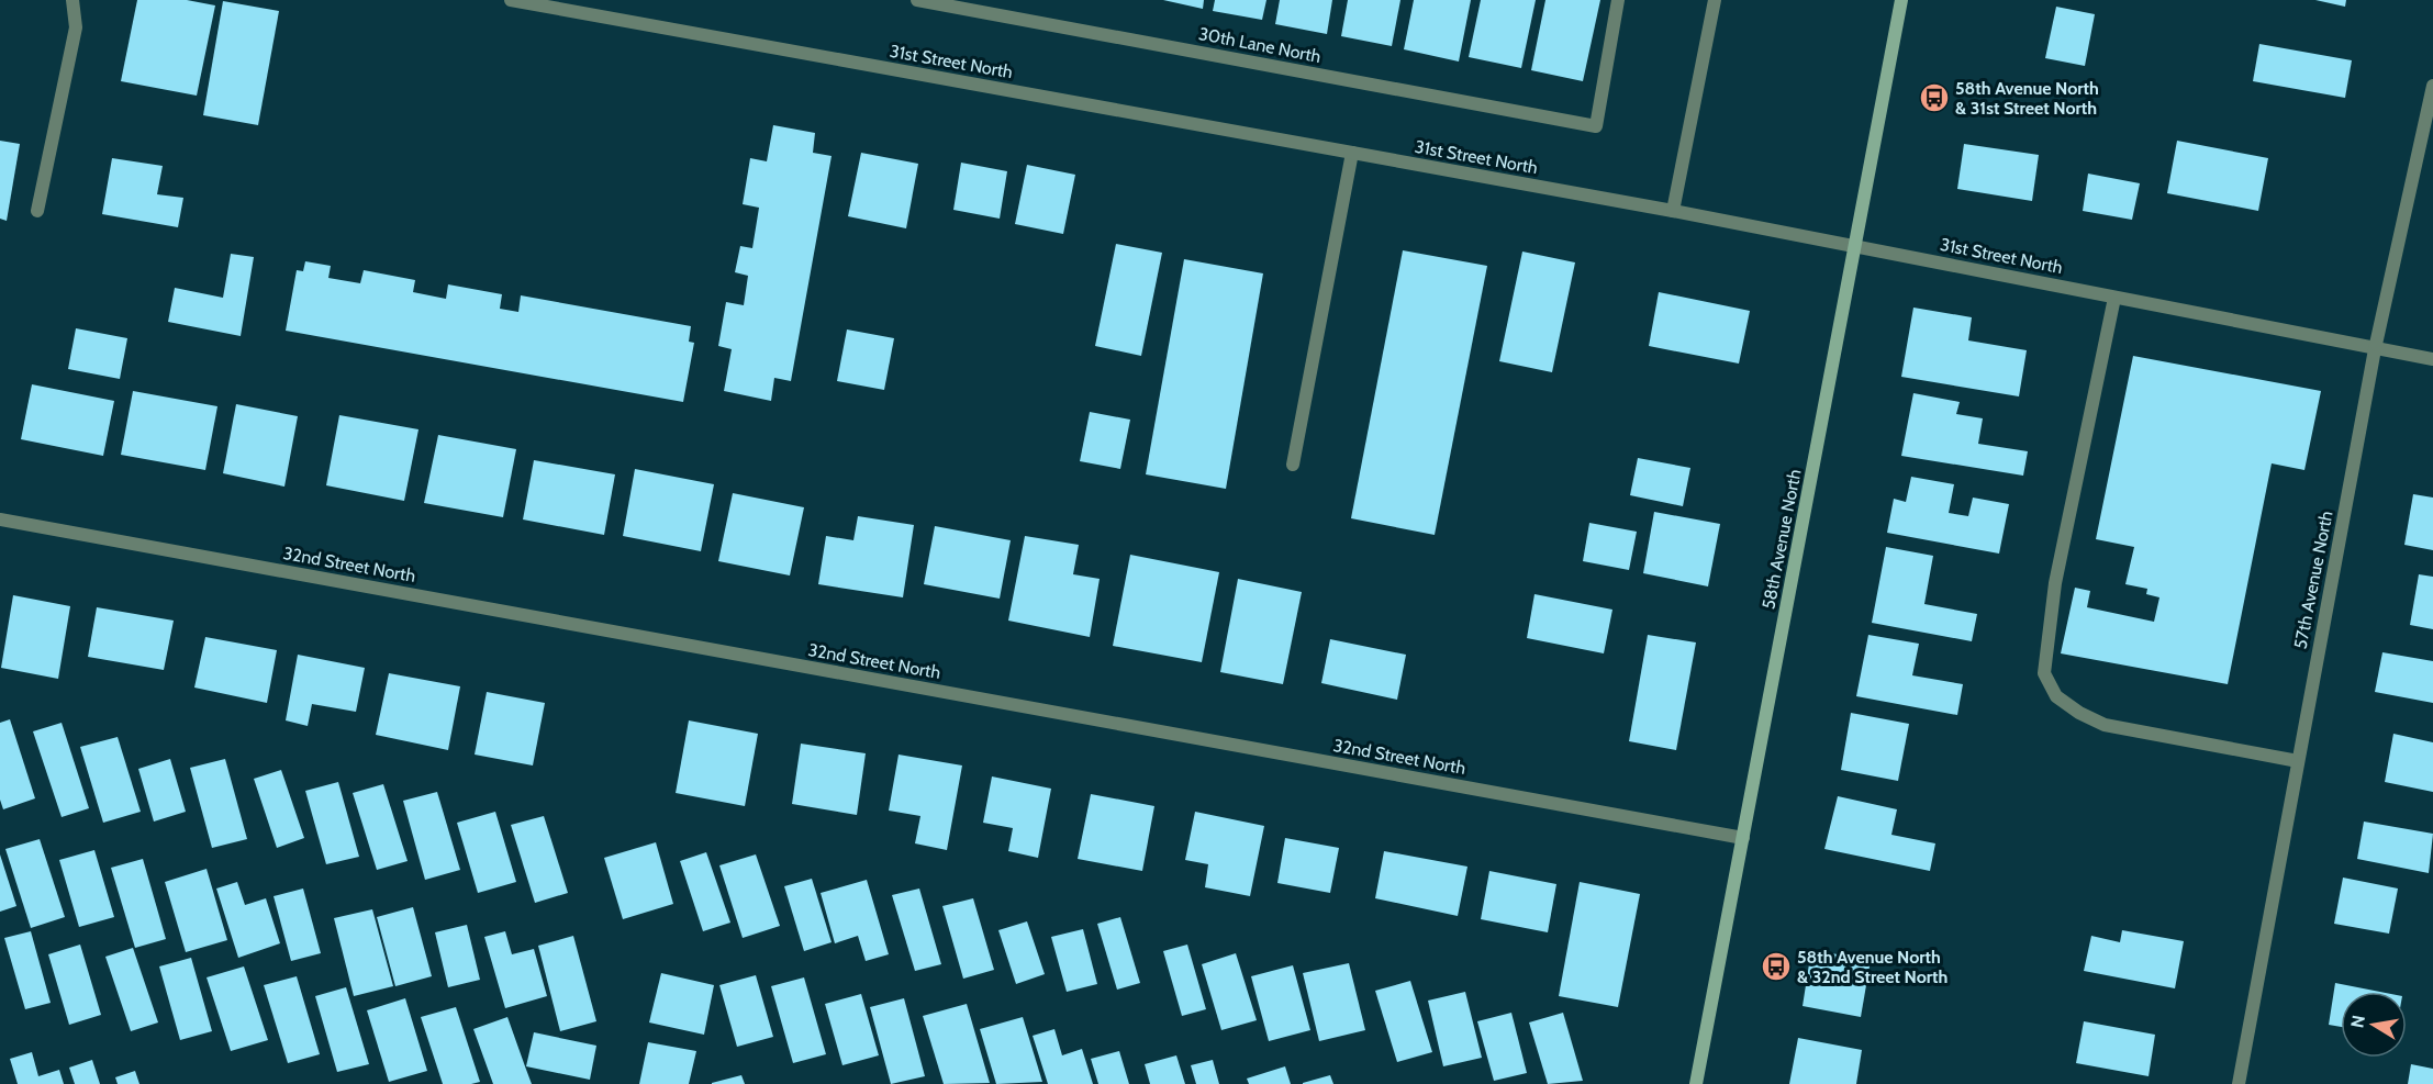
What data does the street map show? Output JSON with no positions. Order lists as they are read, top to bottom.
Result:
{
  "streets": {
    "street": [
      "30th Lane North",
      "31st Street North",
      "58th Avenue North",
      "32nd Street North",
      "57th Avenue North"
    ]
  },
  "crossings": [
    ["31st Street North", "58th Avenue North"],
    ["31st Street North", "57th Avenue North"],
    ["58th Avenue North", "32nd Street North"]
  ],
  "places": {
    "bus stop": ["58th Avenue North & 31st Street North", "58th Avenue North & 32nd Street North"]
  },
  "north": "left"
}
